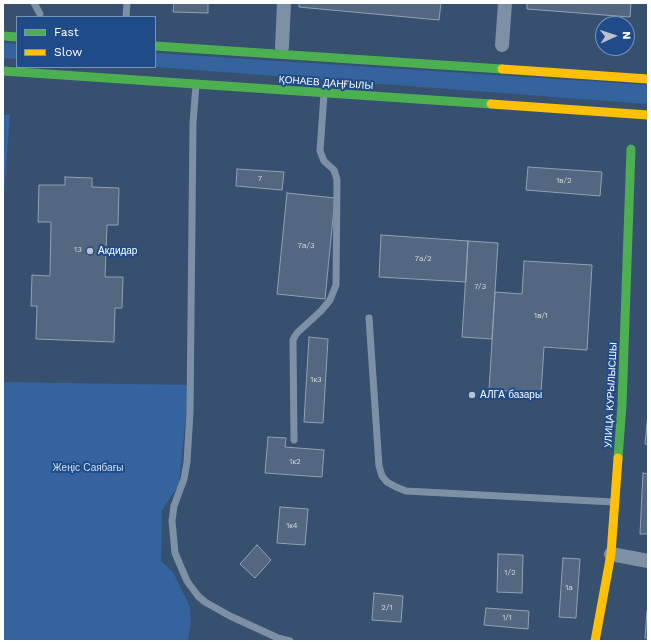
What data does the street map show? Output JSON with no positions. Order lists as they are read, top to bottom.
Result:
{
  "streets": {
    "main road": ["ҚОНАЕВ ДАҢҒЫЛЫ", "УЛИЦА КУРЫЛЫСШЫ"]
  },
  "parks": ["Жеңіс Саябағы"],
  "places": ["Акдидар", "АЛГА базары"],
  "house_numbers": [
    "7",
    "1в/2",
    "7а/3",
    "13",
    "7а/2",
    "7/3",
    "1в/1",
    "1к3",
    "1к2",
    "1к4",
    "1/2",
    "1а",
    "2/1",
    "1/1"
  ],
  "legend": ["Fast", "Slow"],
  "north": "right"
}
